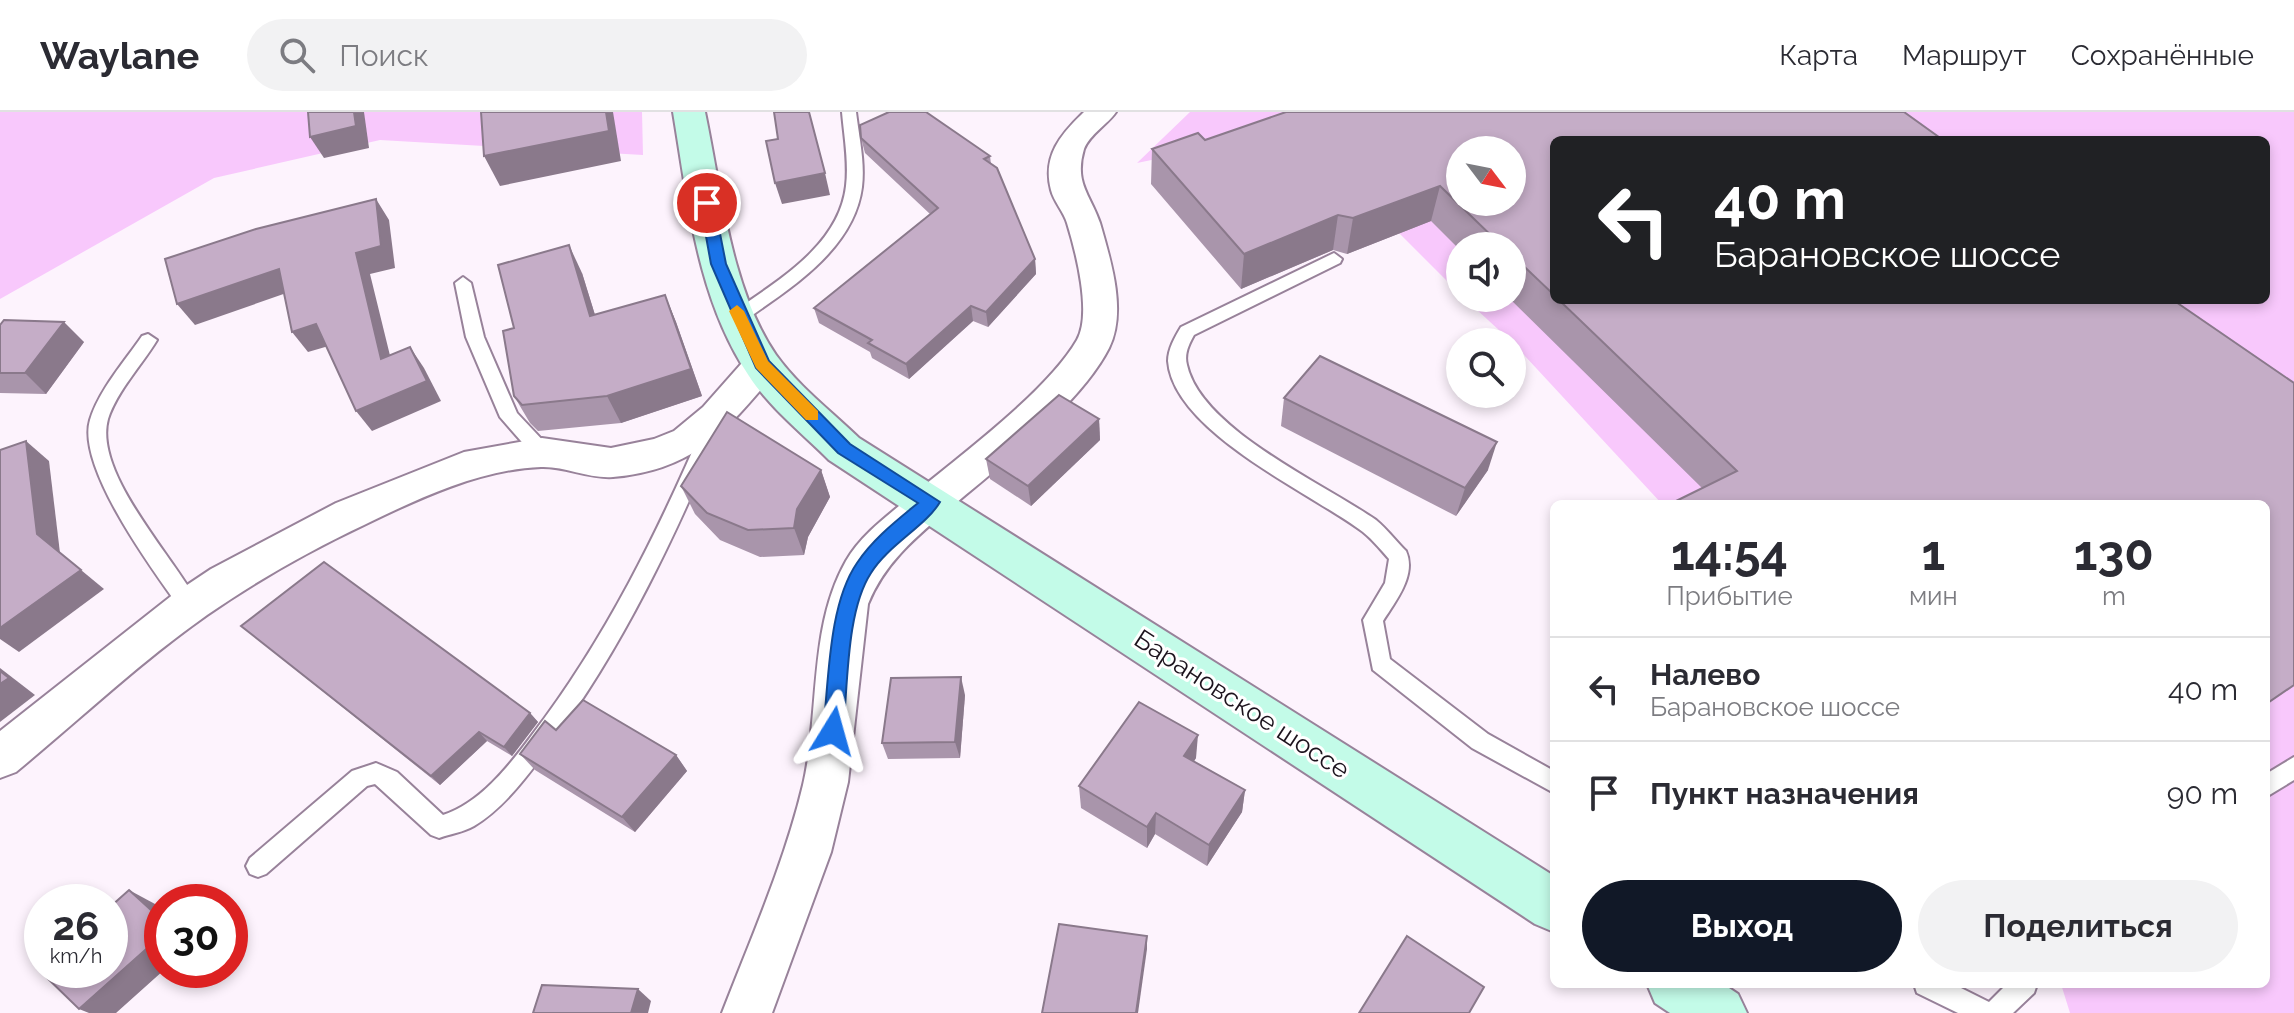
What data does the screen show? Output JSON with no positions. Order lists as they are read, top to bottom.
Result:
{
  "streets": {
    "main road": ["Барановское шоссе"]
  },
  "north": "bottom right",
  "page": {
    "header": "Waylane",
    "search": "Поиск",
    "nav": ["Карта", "Маршрут", "Сохранённые"],
    "turn": ["40 m", "Барановское шоссе"],
    "eta": [
      "14:54",
      "Прибытие",
      "1",
      "мин",
      "130",
      "m"
    ],
    "list": [
      {
        "name": "Налево",
        "note": "Барановское шоссе",
        "value": "40 m"
      },
      {
        "name": "Пункт назначения",
        "value": "90 m"
      }
    ],
    "buttons": ["Выход", "Поделиться"],
    "speed": "26 km/h",
    "limit": "30"
  }
}
